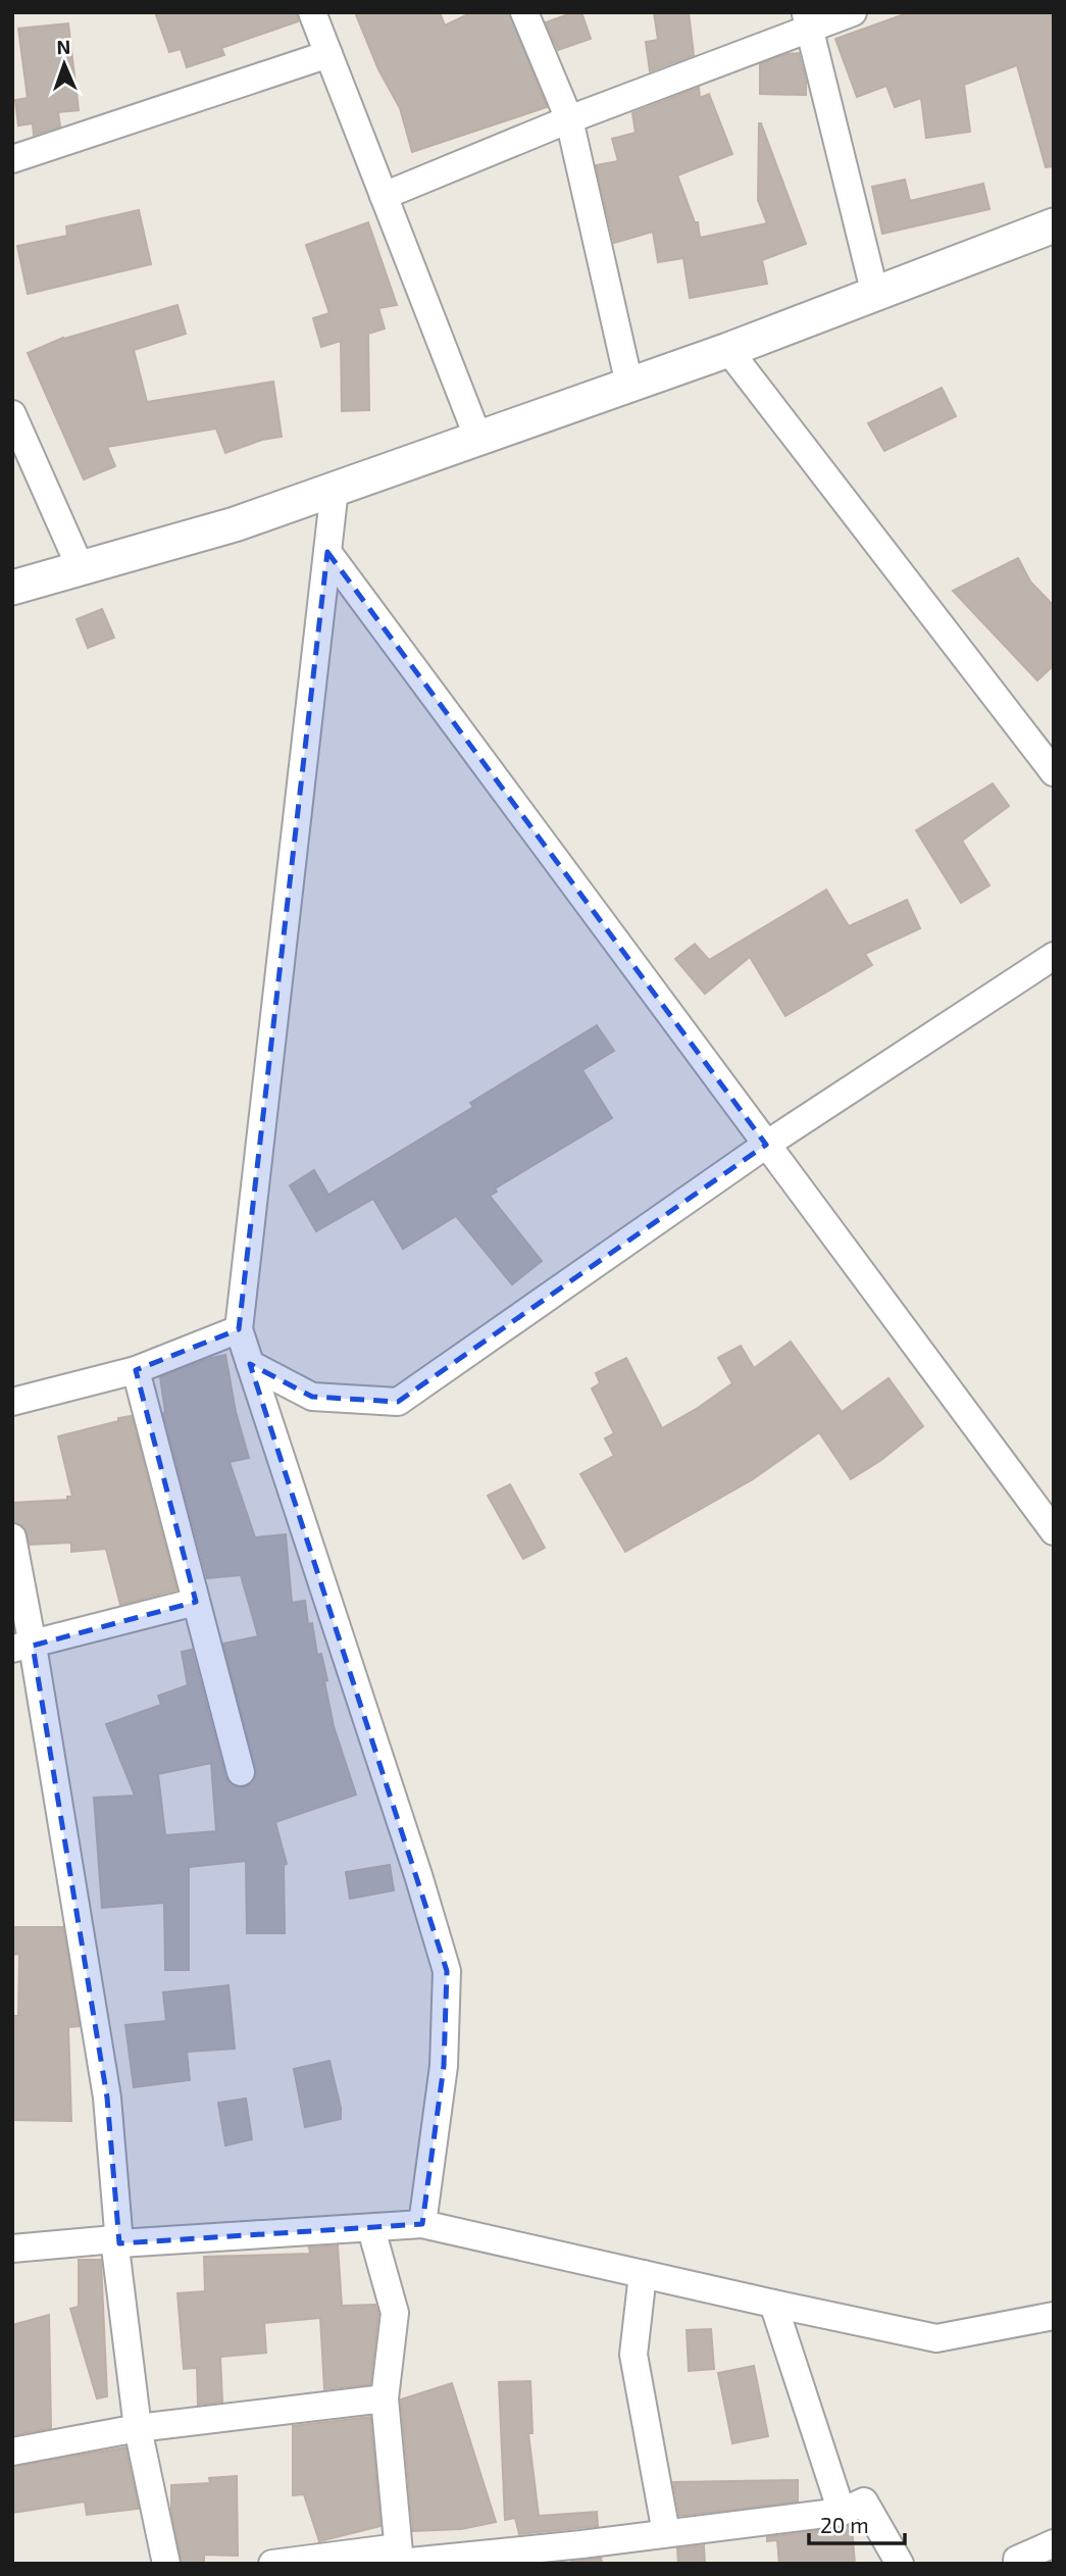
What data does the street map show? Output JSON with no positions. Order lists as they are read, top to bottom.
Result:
{
  "scale_bar": "20 m",
  "north": "top"
}
